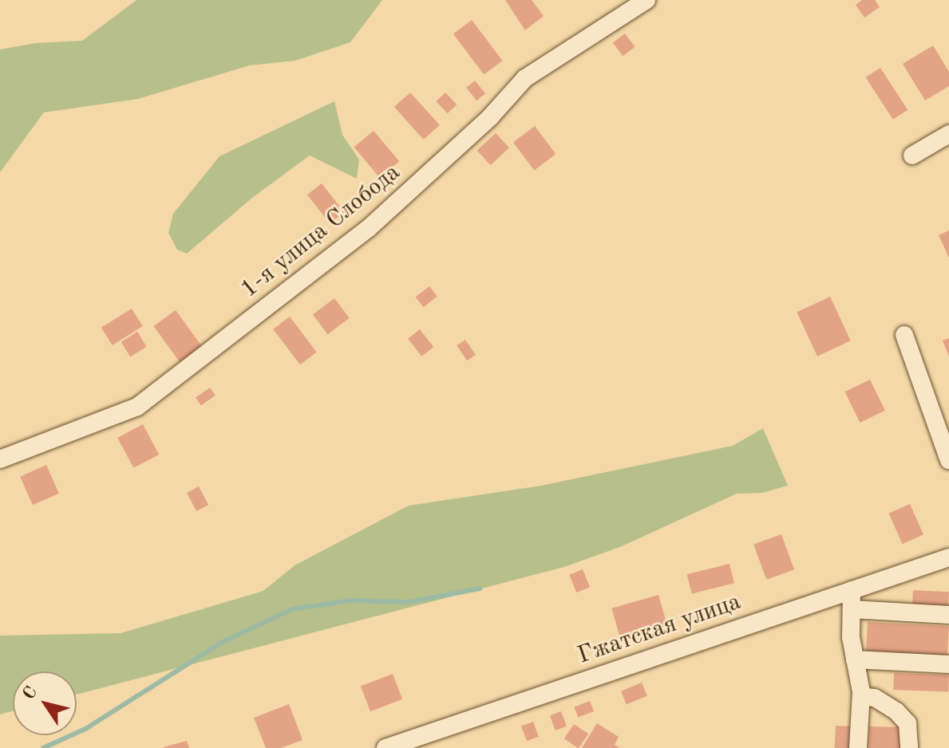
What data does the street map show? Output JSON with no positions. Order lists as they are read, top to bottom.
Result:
{
  "streets": {
    "street": ["1-я улица Слобода", "Гжатская улица"]
  },
  "north": "top left"
}
